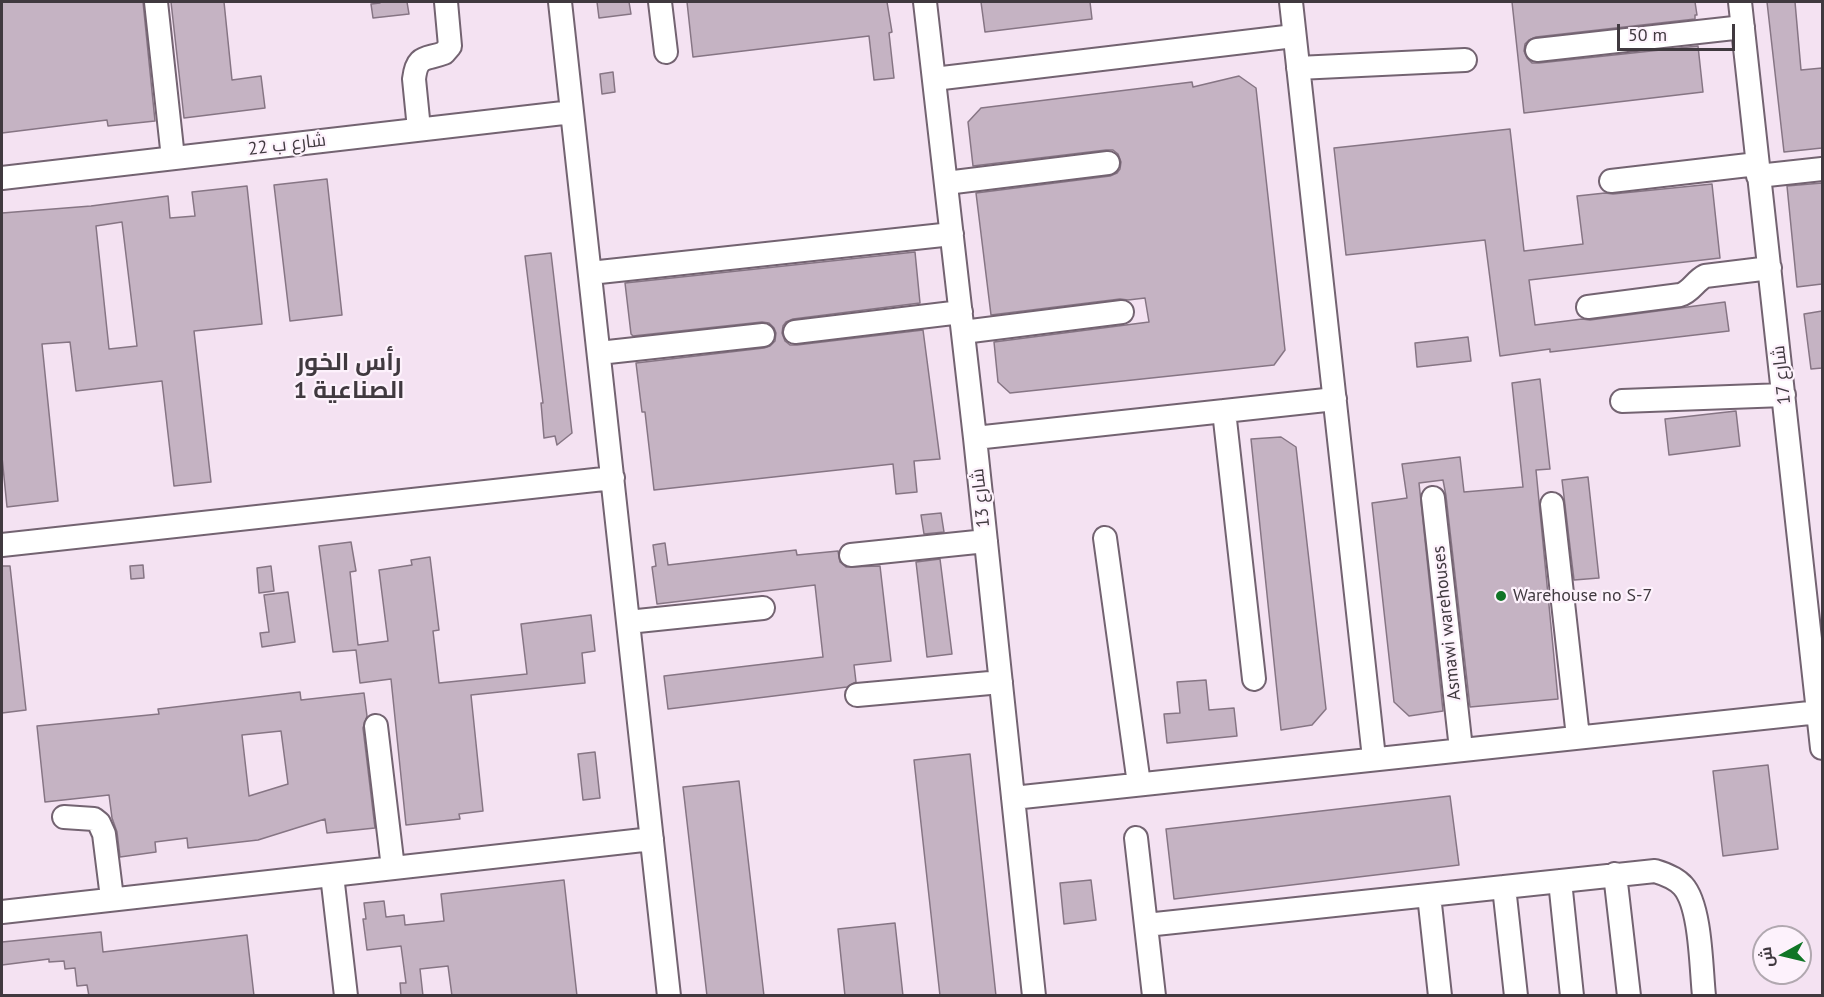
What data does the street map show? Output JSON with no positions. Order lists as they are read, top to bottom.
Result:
{
  "streets": {
    "street": [
      "شارع ب 22",
      "شارع 17",
      "شارع 13",
      "Asmawi warehouses"
    ]
  },
  "districts": ["رأس الخور الصناعية 1"],
  "places": ["Warehouse no S-7"],
  "scale_bar": "50 m",
  "north": "left"
}
